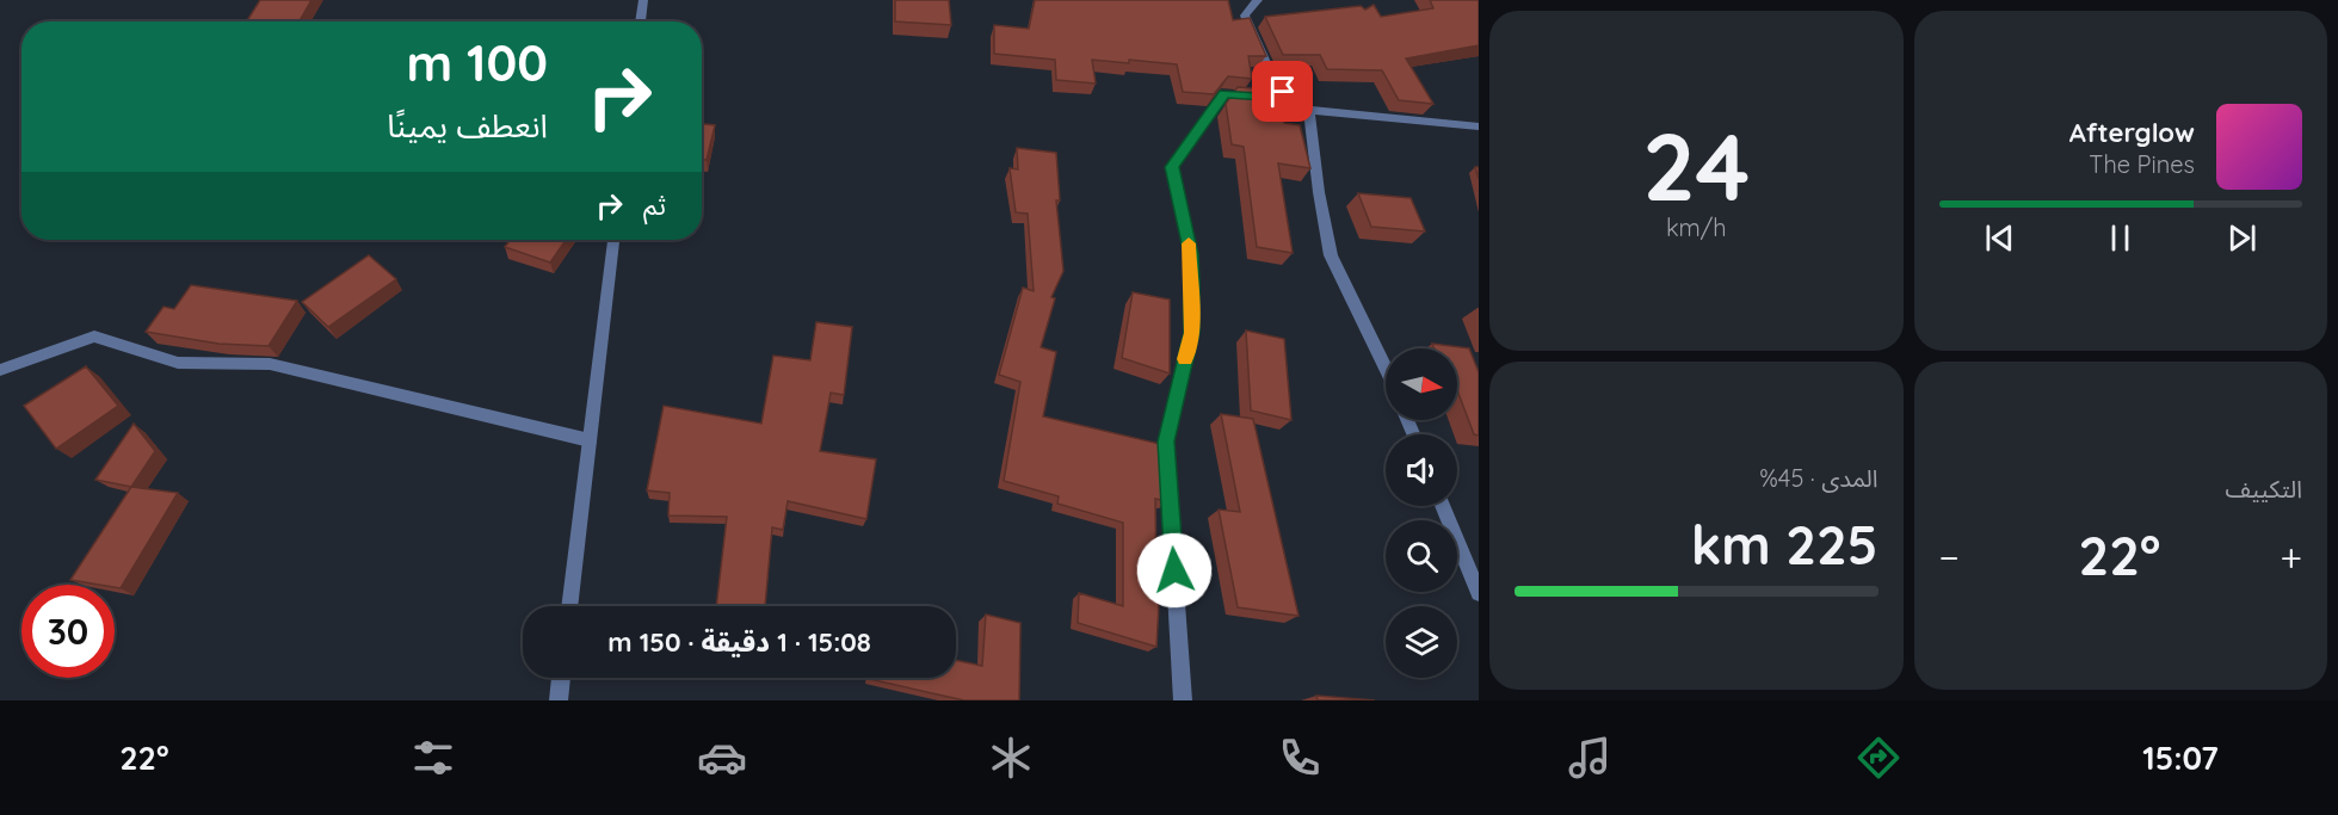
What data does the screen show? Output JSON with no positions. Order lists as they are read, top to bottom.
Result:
{
  "north": "right",
  "page": {
    "tile": [
      ["24", "km/h"],
      "التكييف",
      ["المدى · 45%", "225 km"]
    ],
    "turn": ["100 m", "انعطف يمينًا"],
    "song": ["Afterglow", "The Pines"],
    "then": "ثم",
    "heat": ["−", "22°", "+"],
    "limit": "30",
    "trip": "15:08 · 1 دقيقة · 150 m",
    "tabs": ["15:07", "22°"]
  }
}
